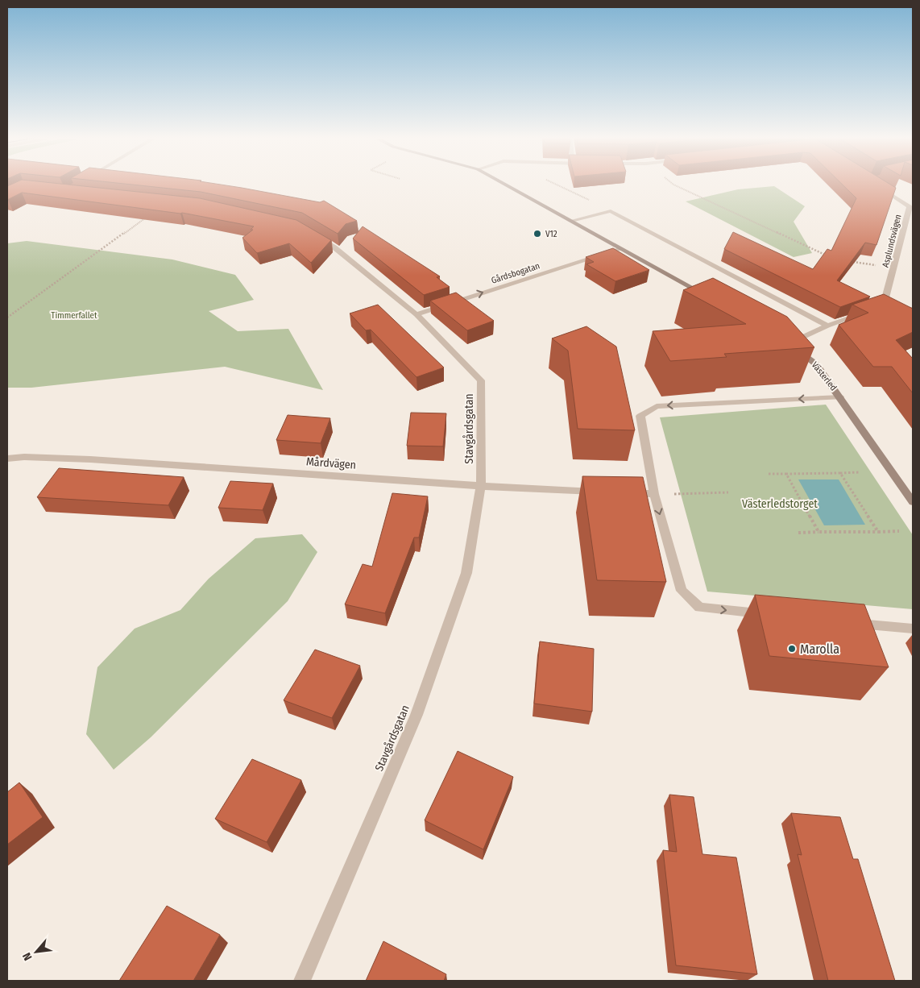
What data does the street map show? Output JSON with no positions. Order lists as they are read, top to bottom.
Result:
{
  "streets": {
    "street": [
      "Asplundsvägen",
      "Gårdsbogatan",
      "Västerled",
      "Stavgårdsgatan",
      "Mårdvägen"
    ]
  },
  "crossings": [
    ["Gårdsbogatan", "Stavgårdsgatan"],
    ["Stavgårdsgatan", "Mårdvägen"]
  ],
  "one_way": ["Gårdsbogatan"],
  "parks": ["Timmerfallet", "Västerledstorget"],
  "places": ["V12", "Marolla"],
  "north": "bottom left"
}
